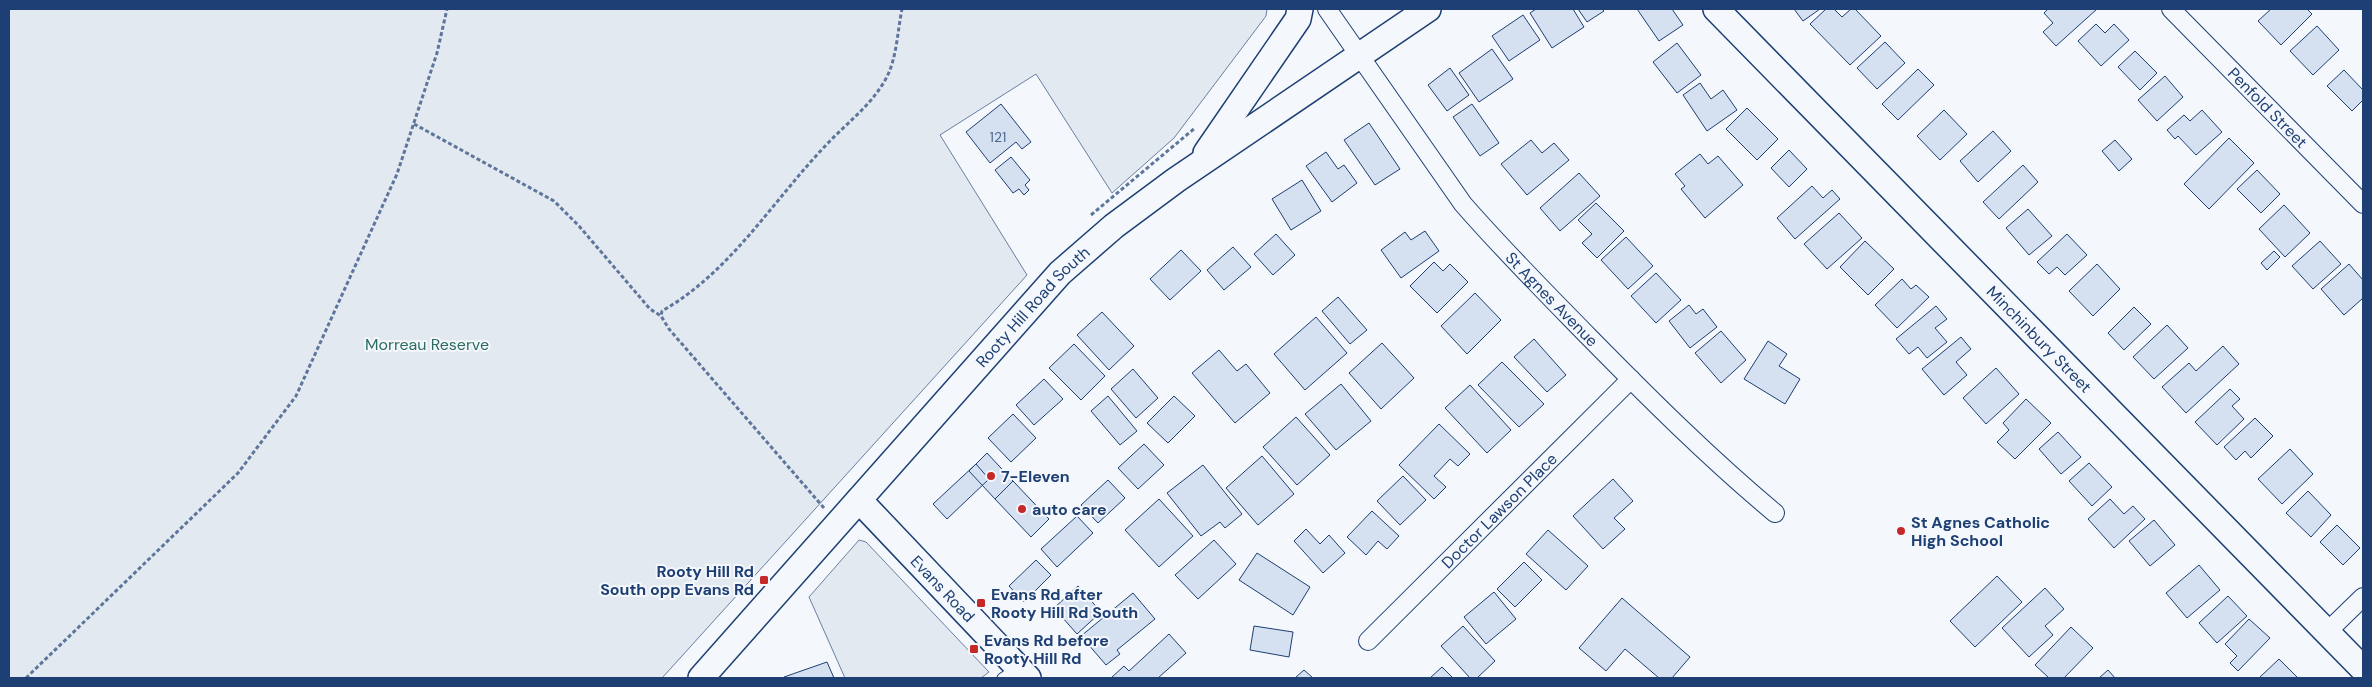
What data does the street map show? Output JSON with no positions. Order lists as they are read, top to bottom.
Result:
{
  "streets": {
    "main road": ["Rooty Hill Road South", "Minchinbury Street", "Evans Road"],
    "street": ["Penfold Street", "St Agnes Avenue", "Doctor Lawson Place"]
  },
  "crossings": [
    ["St Agnes Avenue", "Rooty Hill Road South"],
    ["St Agnes Avenue", "Doctor Lawson Place"],
    ["Rooty Hill Road South", "Evans Road"]
  ],
  "parks": ["Morreau Reserve"],
  "places": {
    "other": ["7-Eleven", "auto care", "St Agnes Catholic High School"],
    "transit": ["Rooty Hill Rd South opp Evans Rd", "Evans Rd after Rooty Hill Rd South", "Evans Rd before Rooty Hill Rd"]
  },
  "house_numbers": ["121"]
}
